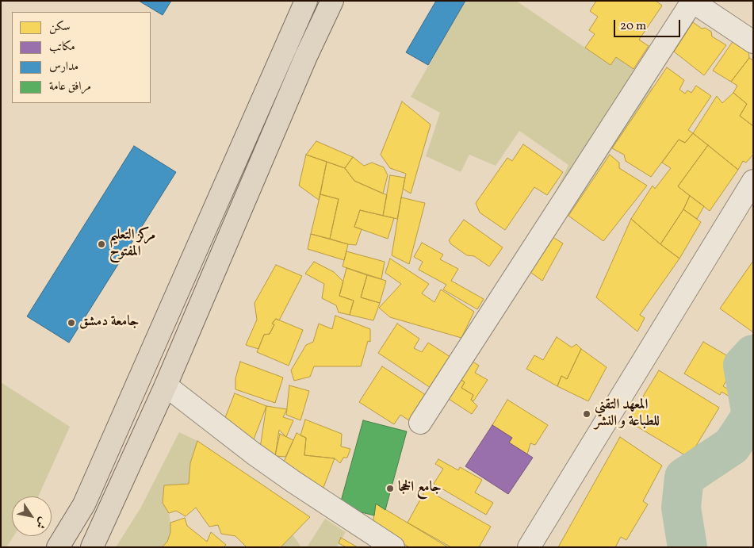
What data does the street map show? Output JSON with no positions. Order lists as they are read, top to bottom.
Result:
{
  "places": [
    "مركز التعليم المفتوح",
    "جامعة دمشق",
    "المعهد التقني للطباعة و النشر",
    "جامع الخجا"
  ],
  "legend": [
    "سكن",
    "مكاتب",
    "مدارس",
    "مرافق عامة"
  ],
  "scale_bar": "20 m",
  "north": "bottom right"
}
